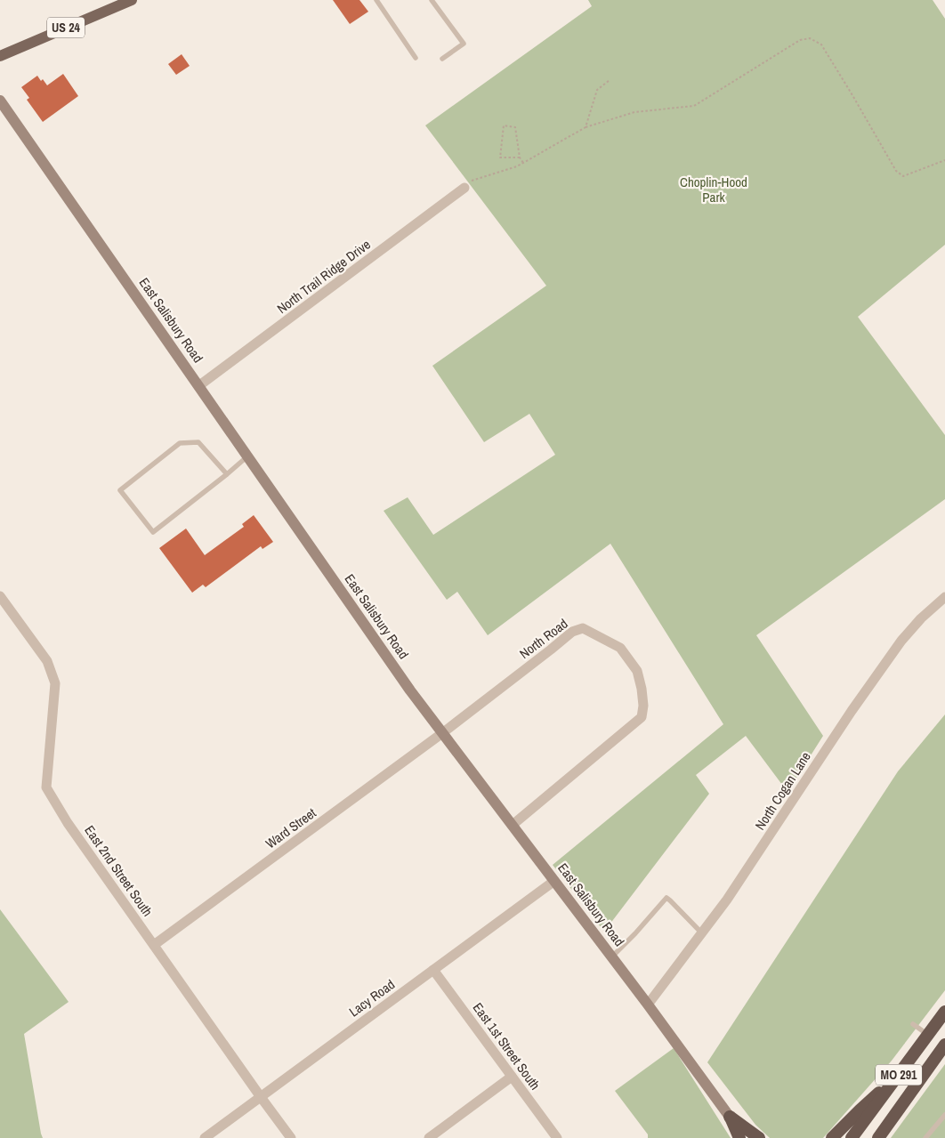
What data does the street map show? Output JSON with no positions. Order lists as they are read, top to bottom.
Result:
{
  "streets": {
    "highway": ["MO 291"],
    "main road": ["US 24", "East Salisbury Road"],
    "street": [
      "North Trail Ridge Drive",
      "North Road",
      "North Cogan Lane",
      "Ward Street",
      "East 2nd Street South",
      "Lacy Road",
      "East 1st Street South"
    ]
  },
  "crossings": [
    ["North Trail Ridge Drive", "East Salisbury Road"],
    ["East Salisbury Road", "North Road"],
    ["East Salisbury Road", "North Cogan Lane"],
    ["East Salisbury Road", "Ward Street"],
    ["East Salisbury Road", "Lacy Road"],
    ["North Road", "Ward Street"],
    ["Ward Street", "East 2nd Street South"],
    ["East 2nd Street South", "Lacy Road"],
    ["Lacy Road", "East 1st Street South"]
  ],
  "parks": ["Choplin-Hood Park"]
}
